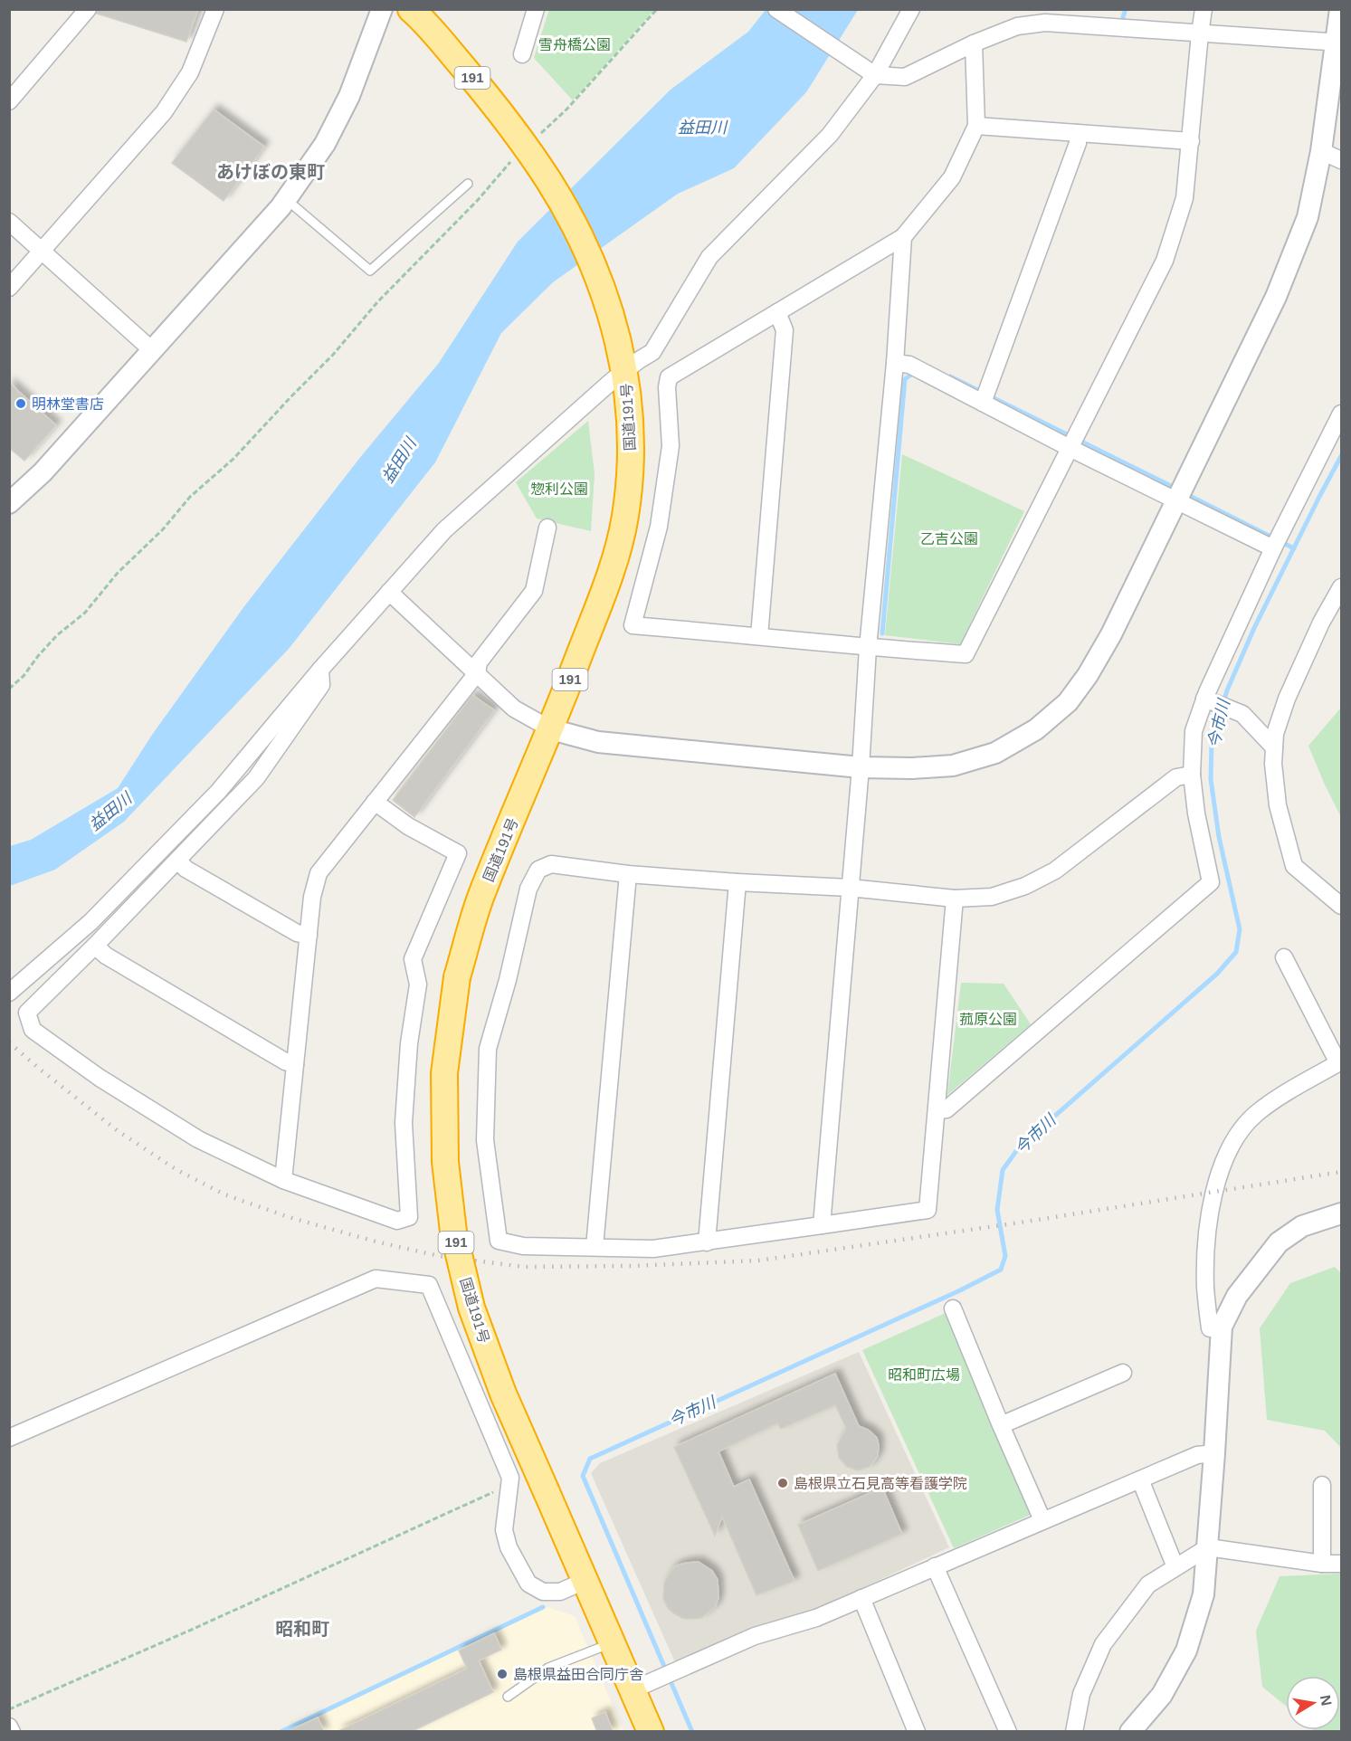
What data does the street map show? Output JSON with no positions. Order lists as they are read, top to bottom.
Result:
{
  "streets": {
    "highway": ["191", "国道191号"]
  },
  "districts": ["あけぼの東町", "昭和町"],
  "water": ["益田川", "今市川"],
  "parks": [
    "雪舟橋公園",
    "惣利公園",
    "乙吉公園",
    "菰原公園",
    "昭和町広場"
  ],
  "places": ["明林堂書店", "島根県立石見高等看護学院", "島根県益田合同庁舎"],
  "north": "right"
}
